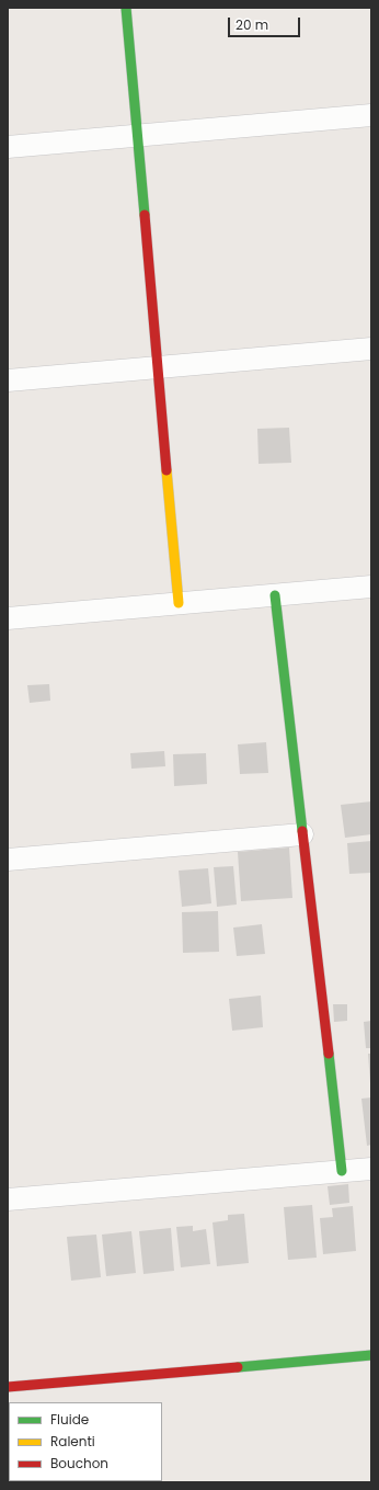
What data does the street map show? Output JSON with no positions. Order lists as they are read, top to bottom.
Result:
{
  "legend": ["Fluide", "Ralenti", "Bouchon"],
  "scale_bar": "20 m"
}
